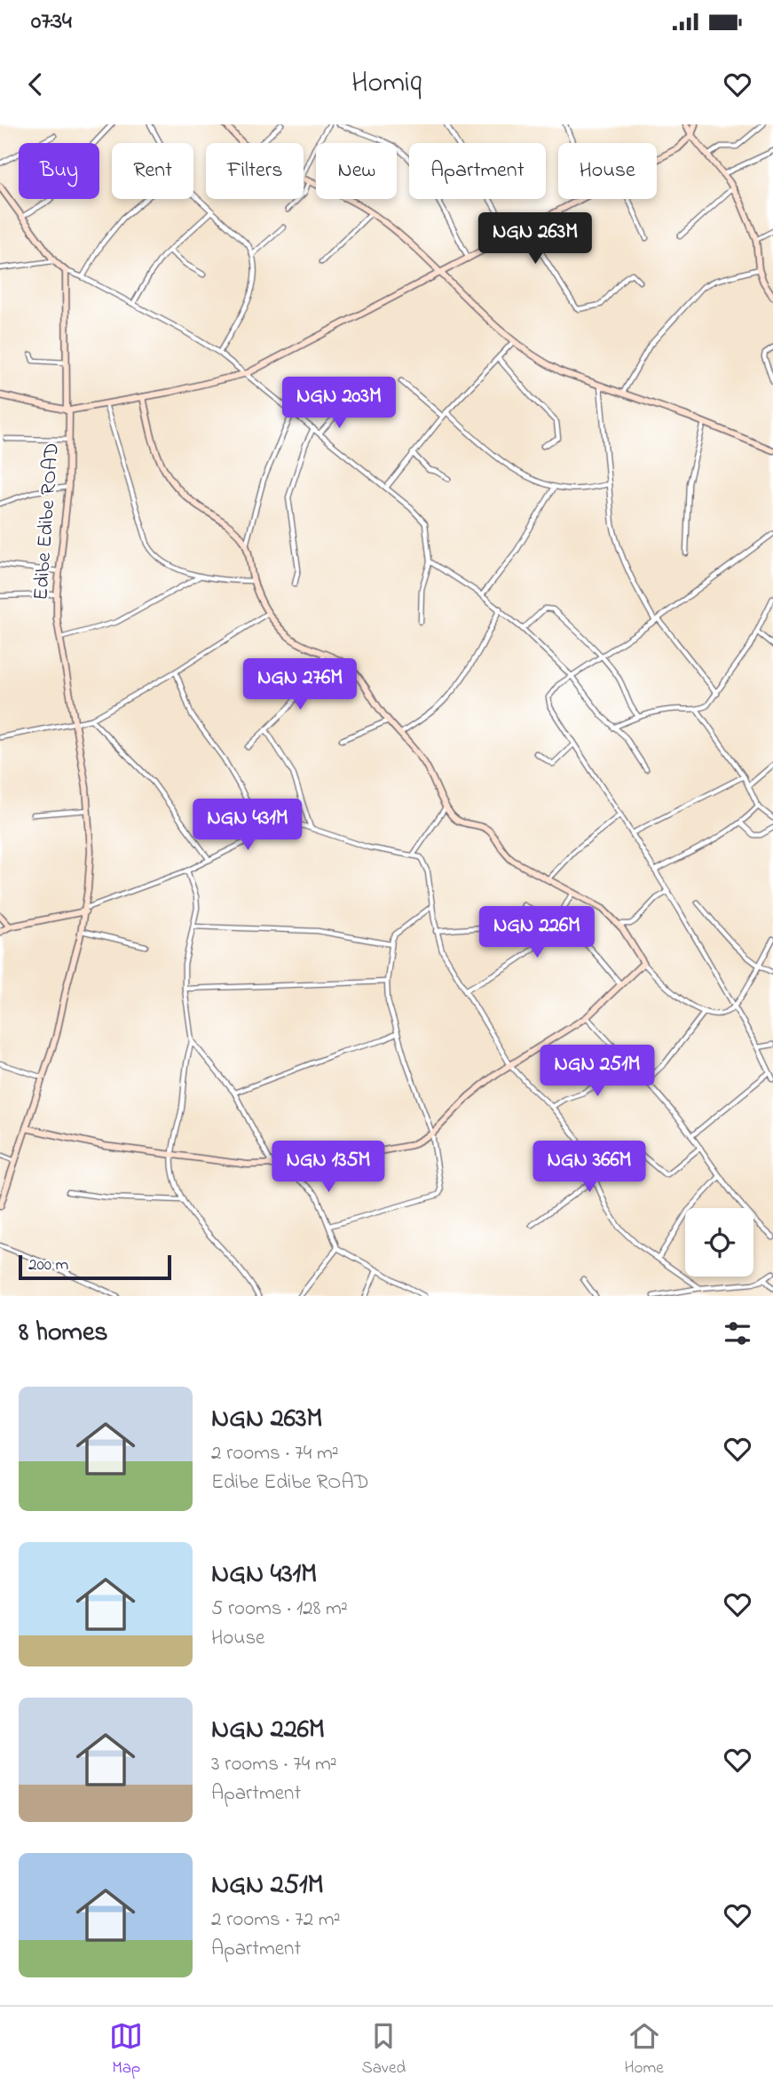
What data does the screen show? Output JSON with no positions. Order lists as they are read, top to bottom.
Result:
{
  "streets": {
    "street": ["Edibe Edibe ROAD"]
  },
  "scale_bar": "200 m",
  "page": {
    "status": "07:34",
    "header": "Homiq",
    "chip": [
      "Buy",
      "Rent",
      "Filters",
      "New",
      "Apartment",
      "House"
    ],
    "price": [
      "NGN 263M",
      "NGN 203M",
      "NGN 276M",
      "NGN 431M",
      "NGN 226M",
      "NGN 251M",
      "NGN 135M",
      "NGN 366M"
    ],
    "scale": "200 m",
    "heading": "8 homes",
    "list": [
      {
        "name": "NGN 263M",
        "note": "2 rooms · 74 m² · Edibe Edibe ROAD"
      },
      {
        "name": "NGN 431M",
        "note": "5 rooms · 128 m² · House"
      },
      {
        "name": "NGN 226M",
        "note": "3 rooms · 74 m² · Apartment"
      },
      {
        "name": "NGN 251M",
        "note": "2 rooms · 72 m² · Apartment"
      }
    ],
    "tabs": ["Map", "Saved", "Home"]
  }
}
